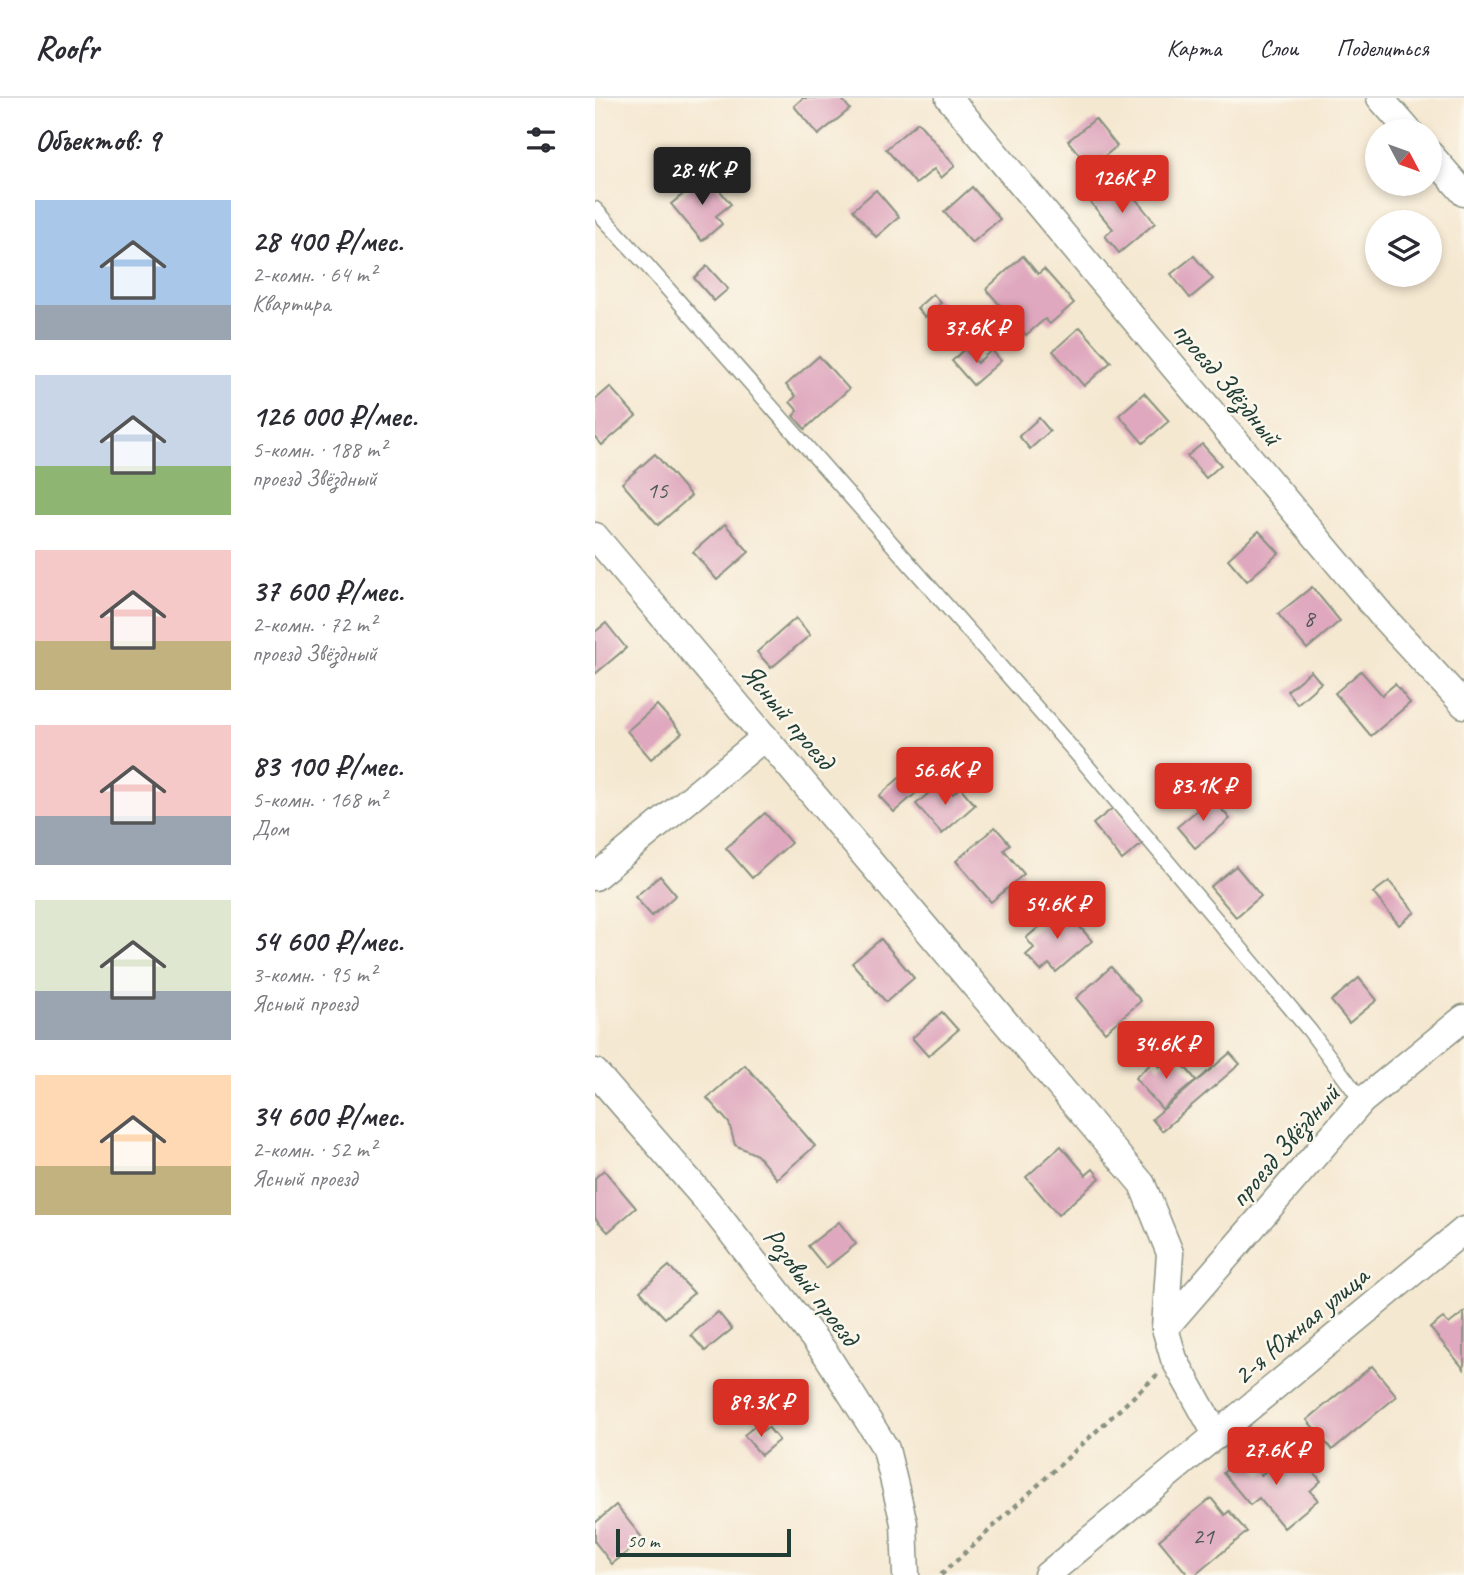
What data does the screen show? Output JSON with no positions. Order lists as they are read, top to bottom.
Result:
{
  "streets": {
    "street": [
      "проезд Звёздный",
      "Ясный проезд",
      "Розовый проезд",
      "2-я Южная улица"
    ]
  },
  "crossings": [
    ["проезд Звёздный", "Ясный проезд"],
    ["Ясный проезд", "2-я Южная улица"]
  ],
  "house_numbers": ["15", "8", "21"],
  "scale_bar": "50 m",
  "north": "bottom right",
  "page": {
    "header": "Roofr",
    "nav": ["Карта", "Слои", "Поделиться"],
    "heading": "Объектов: 9",
    "price": [
      "28.4K ₽",
      "126K ₽",
      "37.6K ₽",
      "56.6K ₽",
      "83.1K ₽",
      "54.6K ₽",
      "34.6K ₽",
      "89.3K ₽",
      "27.6K ₽"
    ],
    "list": [
      {
        "name": "28 400 ₽/мес.",
        "note": "2-комн. · 64 m² · Квартира"
      },
      {
        "name": "126 000 ₽/мес.",
        "note": "5-комн. · 188 m² · проезд Звёздный"
      },
      {
        "name": "37 600 ₽/мес.",
        "note": "2-комн. · 72 m² · проезд Звёздный"
      },
      {
        "name": "83 100 ₽/мес.",
        "note": "5-комн. · 168 m² · Дом"
      },
      {
        "name": "54 600 ₽/мес.",
        "note": "3-комн. · 95 m² · Ясный проезд"
      },
      {
        "name": "34 600 ₽/мес.",
        "note": "2-комн. · 52 m² · Ясный проезд"
      }
    ],
    "scale": "50 m"
  }
}
